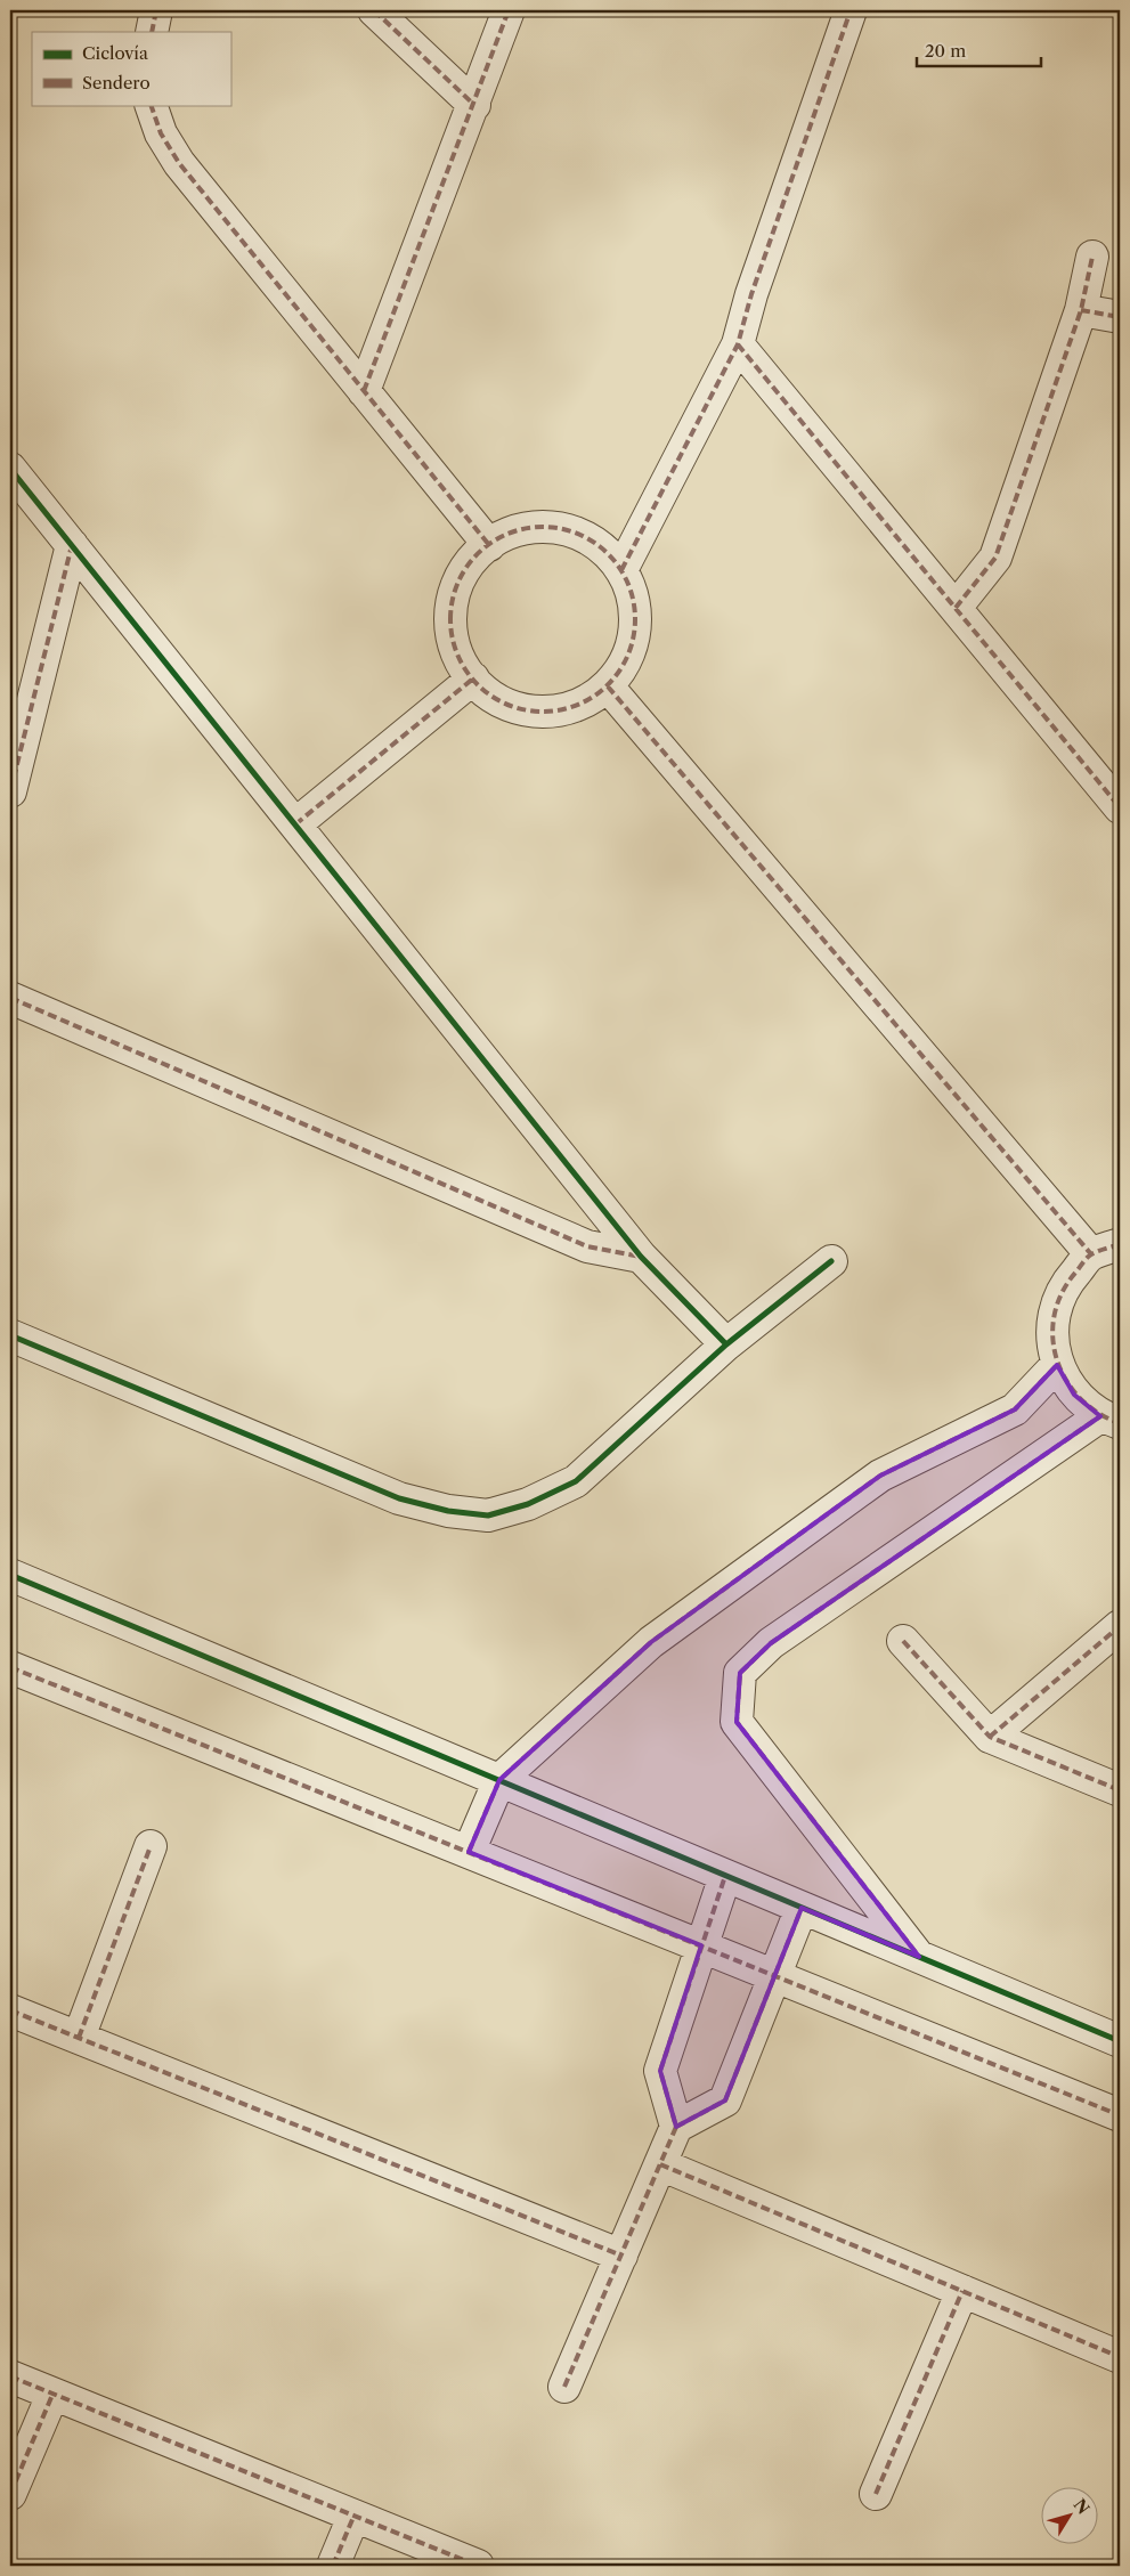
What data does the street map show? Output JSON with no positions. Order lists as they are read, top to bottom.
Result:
{
  "legend": ["Ciclovía", "Sendero"],
  "scale_bar": "20 m",
  "north": "top right"
}
